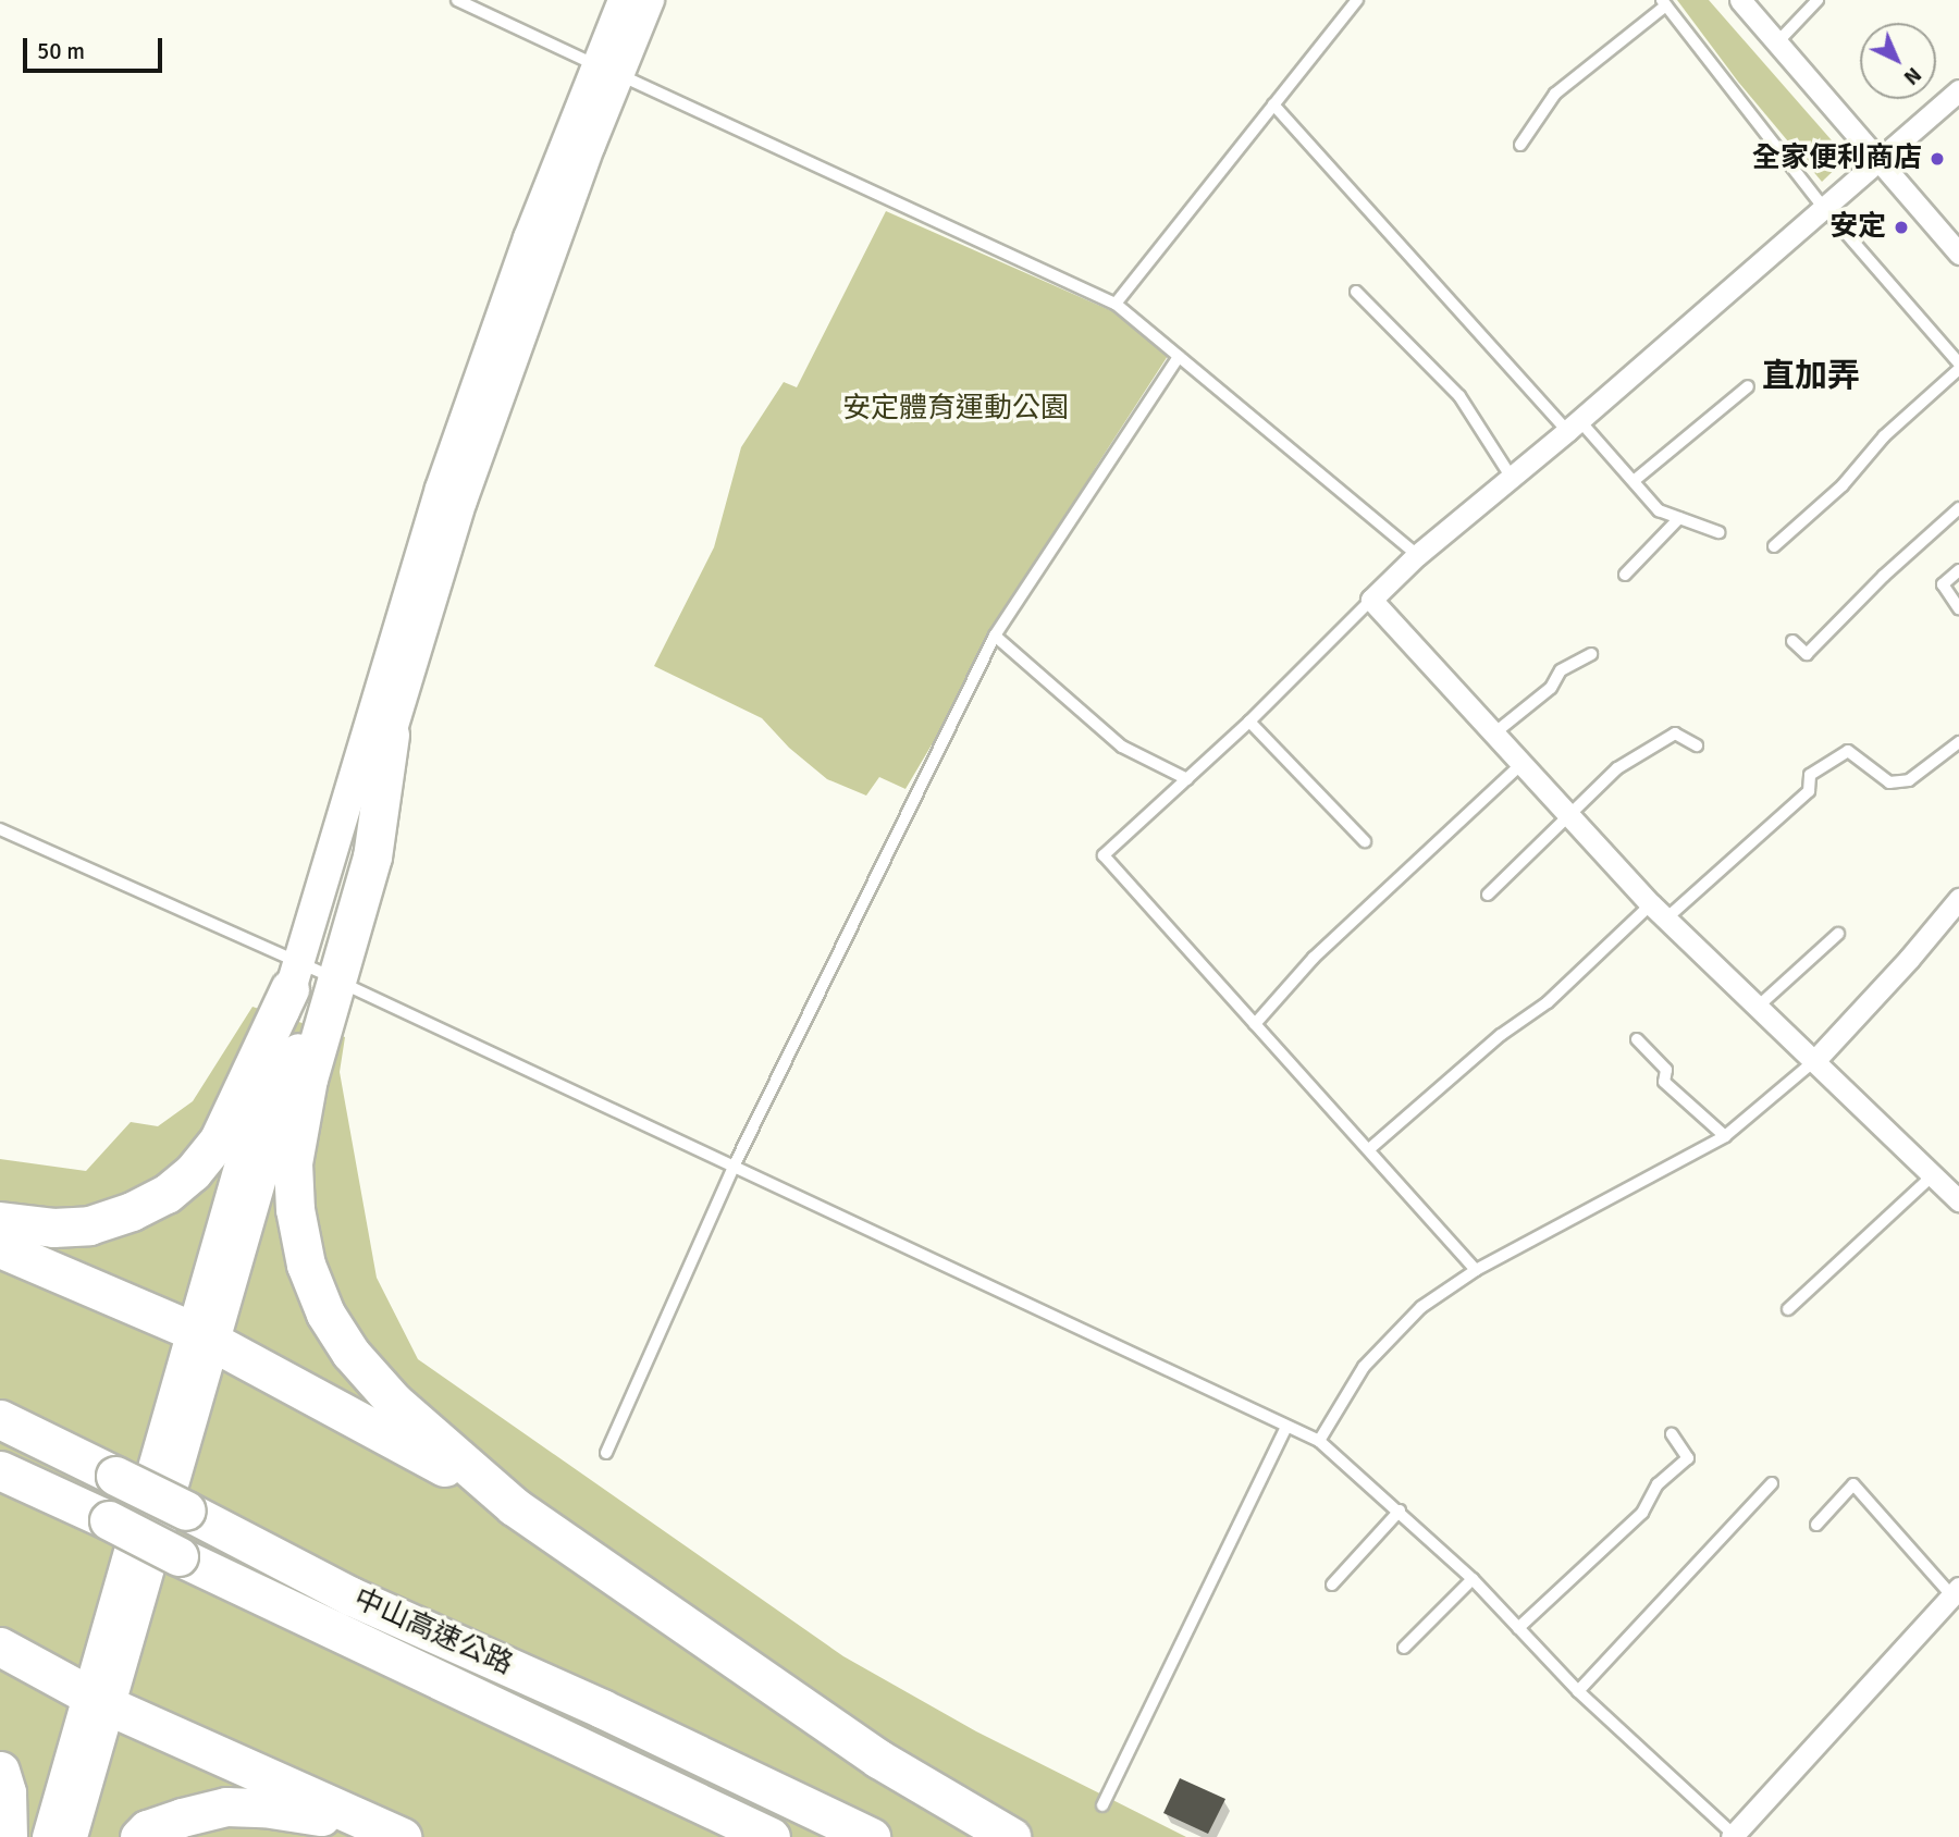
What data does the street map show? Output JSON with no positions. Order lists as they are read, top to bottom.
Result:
{
  "streets": {
    "highway": ["中山高速公路"]
  },
  "districts": ["直加弄"],
  "parks": ["安定體育運動公園"],
  "places": ["全家便利商店", "安定"],
  "scale_bar": "50 m",
  "north": "bottom right"
}
